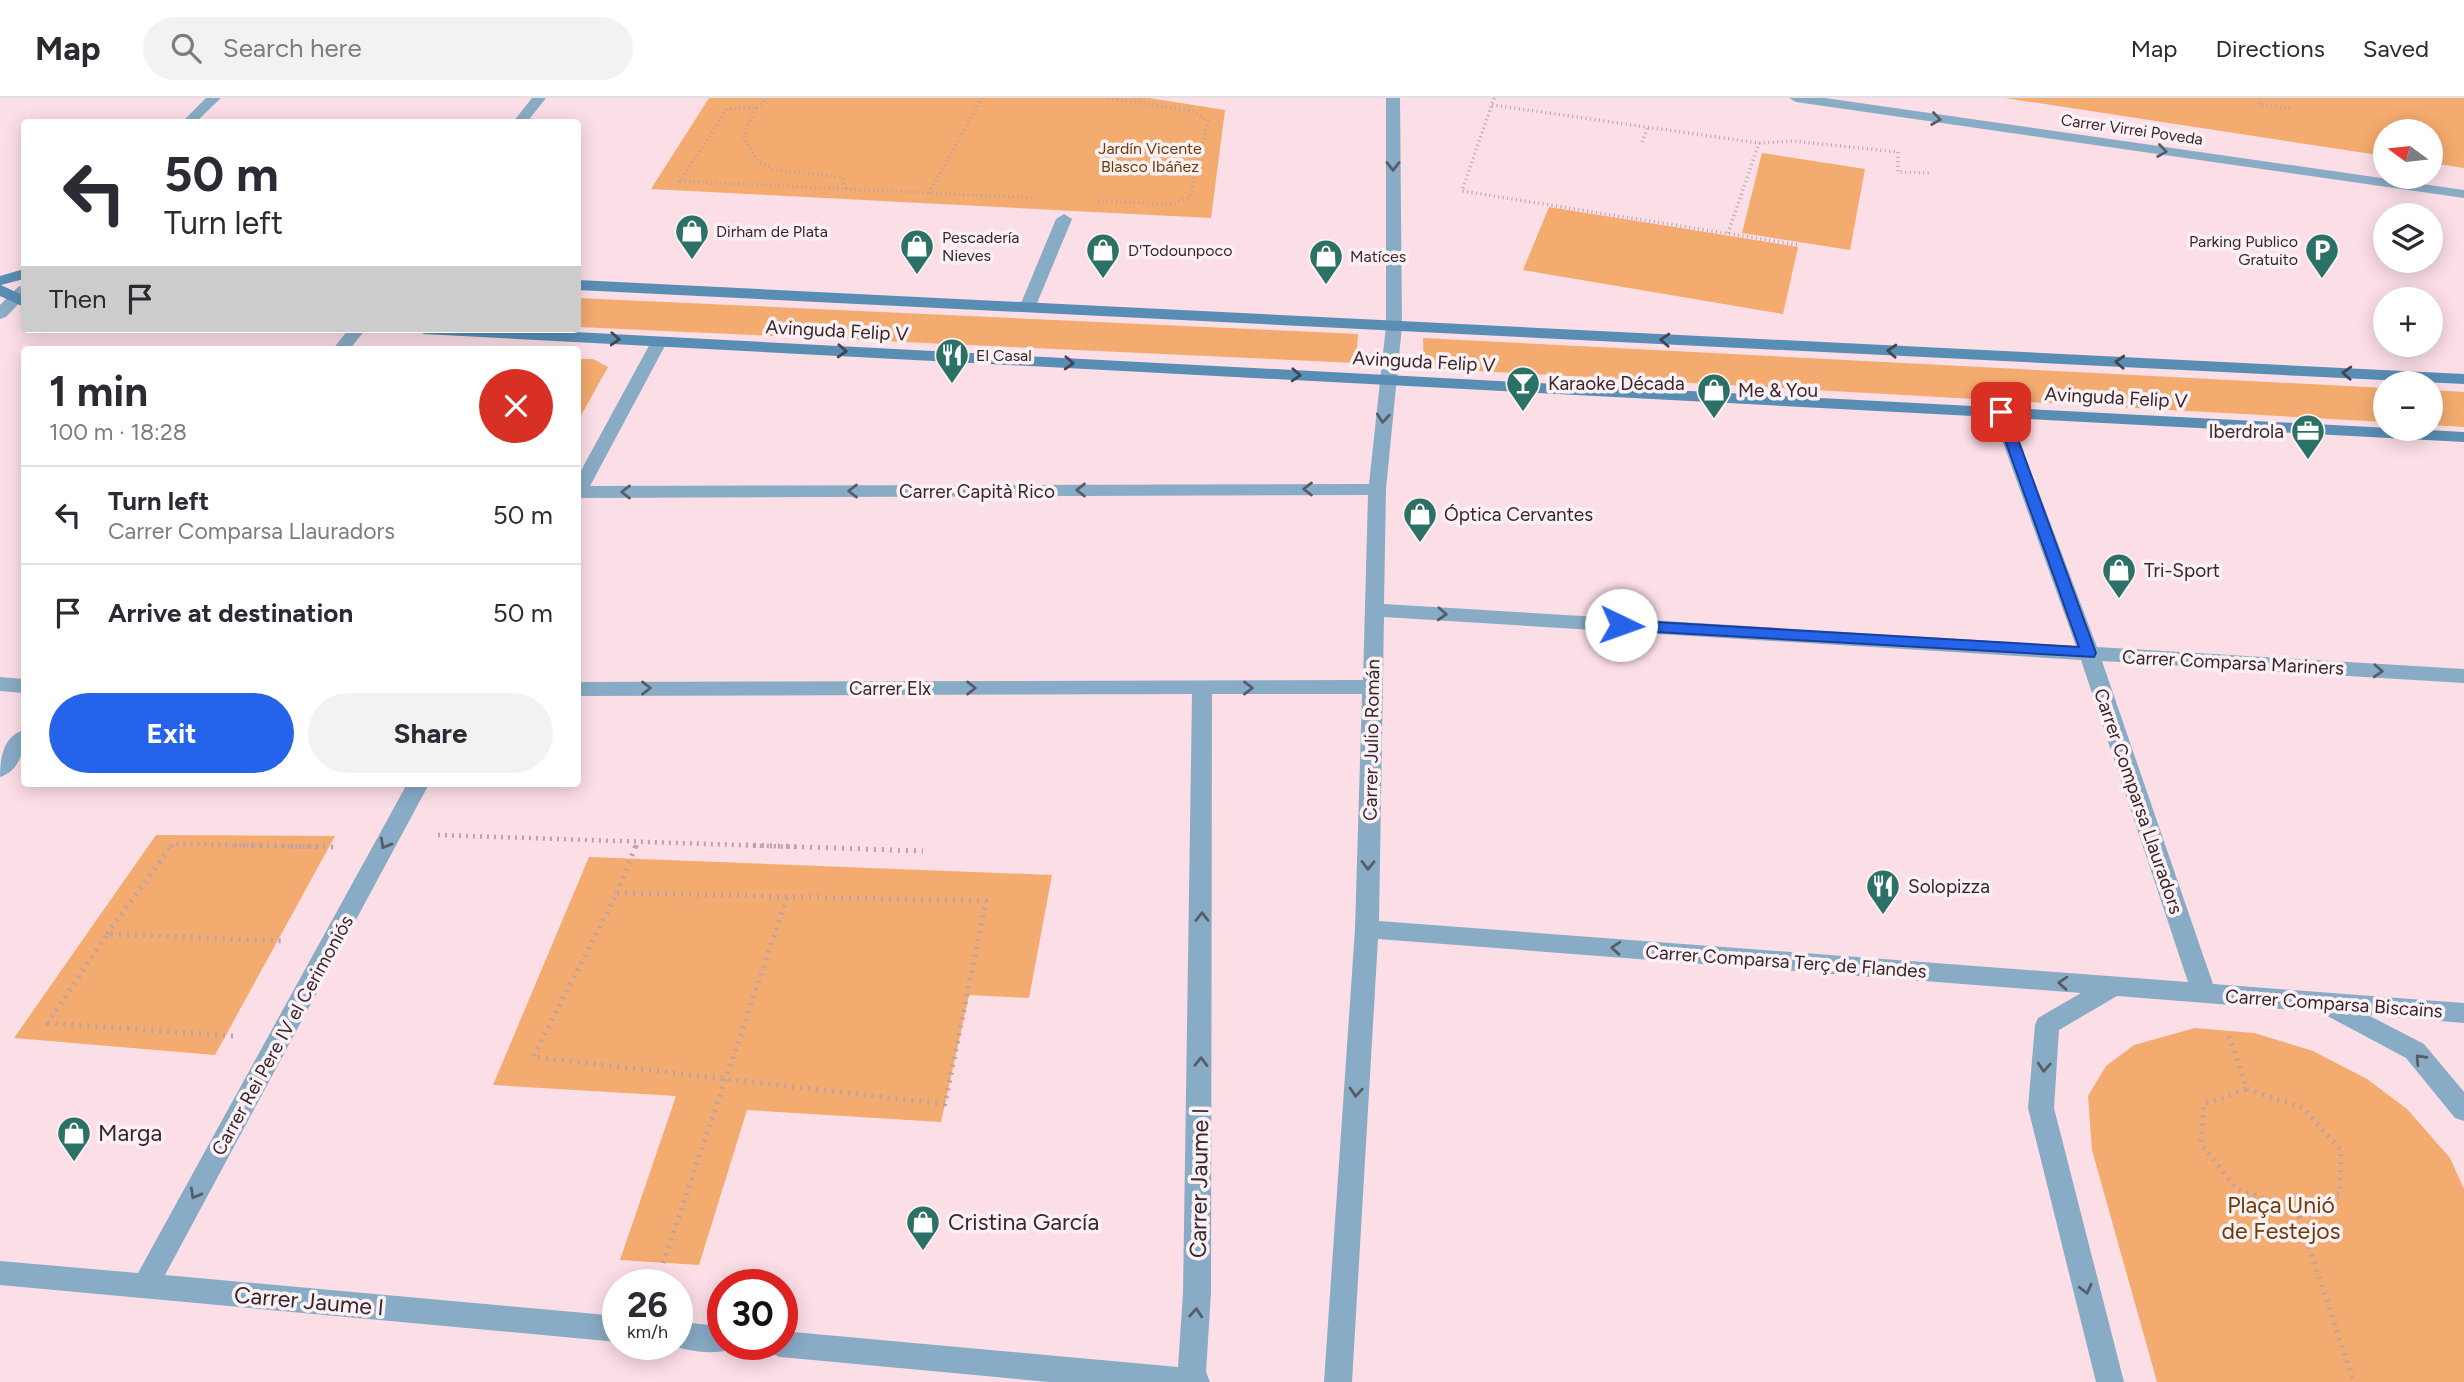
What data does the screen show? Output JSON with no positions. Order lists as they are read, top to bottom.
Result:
{
  "streets": {
    "street": [
      "Carrer Virrei Poveda",
      "Avinguda Felip V",
      "Carrer Capità Rico",
      "Carrer Comparsa Mariners",
      "Carrer Elx",
      "Carrer Julio Román",
      "Carrer Comparsa Llauradors",
      "Carrer Comparsa Terç de Flandes",
      "Carrer Comparsa Biscaïns",
      "Carrer Rei Pere IV el Cerimoniós",
      "Carrer Jaume I"
    ]
  },
  "crossings": [
    ["Avinguda Felip V", "Carrer Julio Román"],
    ["Avinguda Felip V", "Carrer Comparsa Llauradors"],
    ["Carrer Capità Rico", "Carrer Julio Román"],
    ["Carrer Comparsa Mariners", "Carrer Julio Román"],
    ["Carrer Comparsa Mariners", "Carrer Comparsa Llauradors"],
    ["Carrer Elx", "Carrer Julio Román"],
    ["Carrer Elx", "Carrer Jaume I"],
    ["Carrer Julio Román", "Carrer Comparsa Terç de Flandes"],
    ["Carrer Comparsa Llauradors", "Carrer Comparsa Terç de Flandes"],
    ["Carrer Comparsa Llauradors", "Carrer Comparsa Biscaïns"],
    ["Carrer Comparsa Terç de Flandes", "Carrer Comparsa Biscaïns"],
    ["Carrer Rei Pere IV el Cerimoniós", "Carrer Jaume I"]
  ],
  "one_way": [
    "Carrer Virrei Poveda",
    "Carrer Capità Rico",
    "Carrer Comparsa Mariners",
    "Carrer Elx",
    "Carrer Julio Román",
    "Carrer Comparsa Terç de Flandes",
    "Carrer Rei Pere IV el Cerimoniós",
    "Carrer Jaume I"
  ],
  "parks": ["Jardín Vicente Blasco Ibáñez", "Plaça Unió de Festejos"],
  "places": {
    "shop": [
      "Dirham de Plata",
      "Pescadería Nieves",
      "D'Todounpoco",
      "Matíces",
      "Me & You",
      "Óptica Cervantes",
      "Tri-Sport",
      "Marga",
      "Cristina García"
    ],
    "parking": ["Parking Publico Gratuito"],
    "restaurant": ["El Casal", "Solopizza"],
    "bar": ["Karaoke Década"],
    "office": ["Iberdrola"]
  },
  "north": "left",
  "page": {
    "header": "Map",
    "search": "Search here",
    "nav": ["Map", "Directions", "Saved"],
    "map_buttons": ["+", "−"],
    "turn": ["50 m", "Turn left"],
    "then": "Then",
    "heading": ["1 min", "100 m · 18:28"],
    "list": [
      {
        "name": "Turn left",
        "note": "Carrer Comparsa Llauradors",
        "value": "50 m"
      },
      {
        "name": "Arrive at destination",
        "value": "50 m"
      }
    ],
    "buttons": ["Exit", "Share"],
    "speed": "26 km/h",
    "limit": "30"
  }
}
